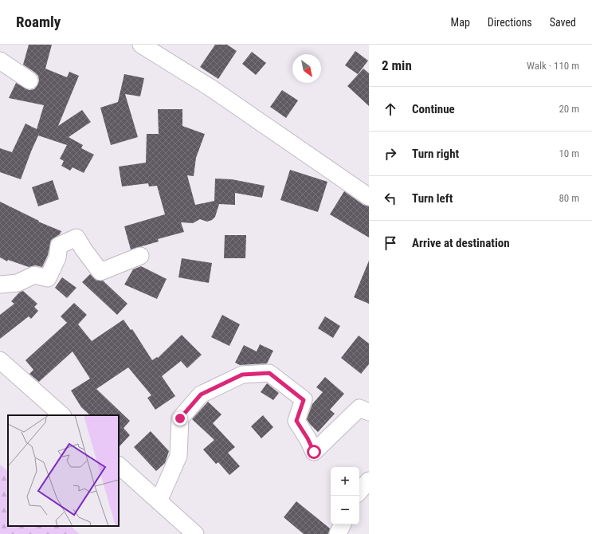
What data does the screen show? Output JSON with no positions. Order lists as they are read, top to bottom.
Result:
{
  "north": "bottom right",
  "page": {
    "header": "Roamly",
    "nav": ["Map", "Directions", "Saved"],
    "heading": ["2 min", "Walk · 110 m"],
    "list": [
      ["Continue", "20 m"],
      ["Turn right", "10 m"],
      ["Turn left", "80 m"],
      "Arrive at destination"
    ],
    "map_buttons": ["+", "−"]
  }
}
